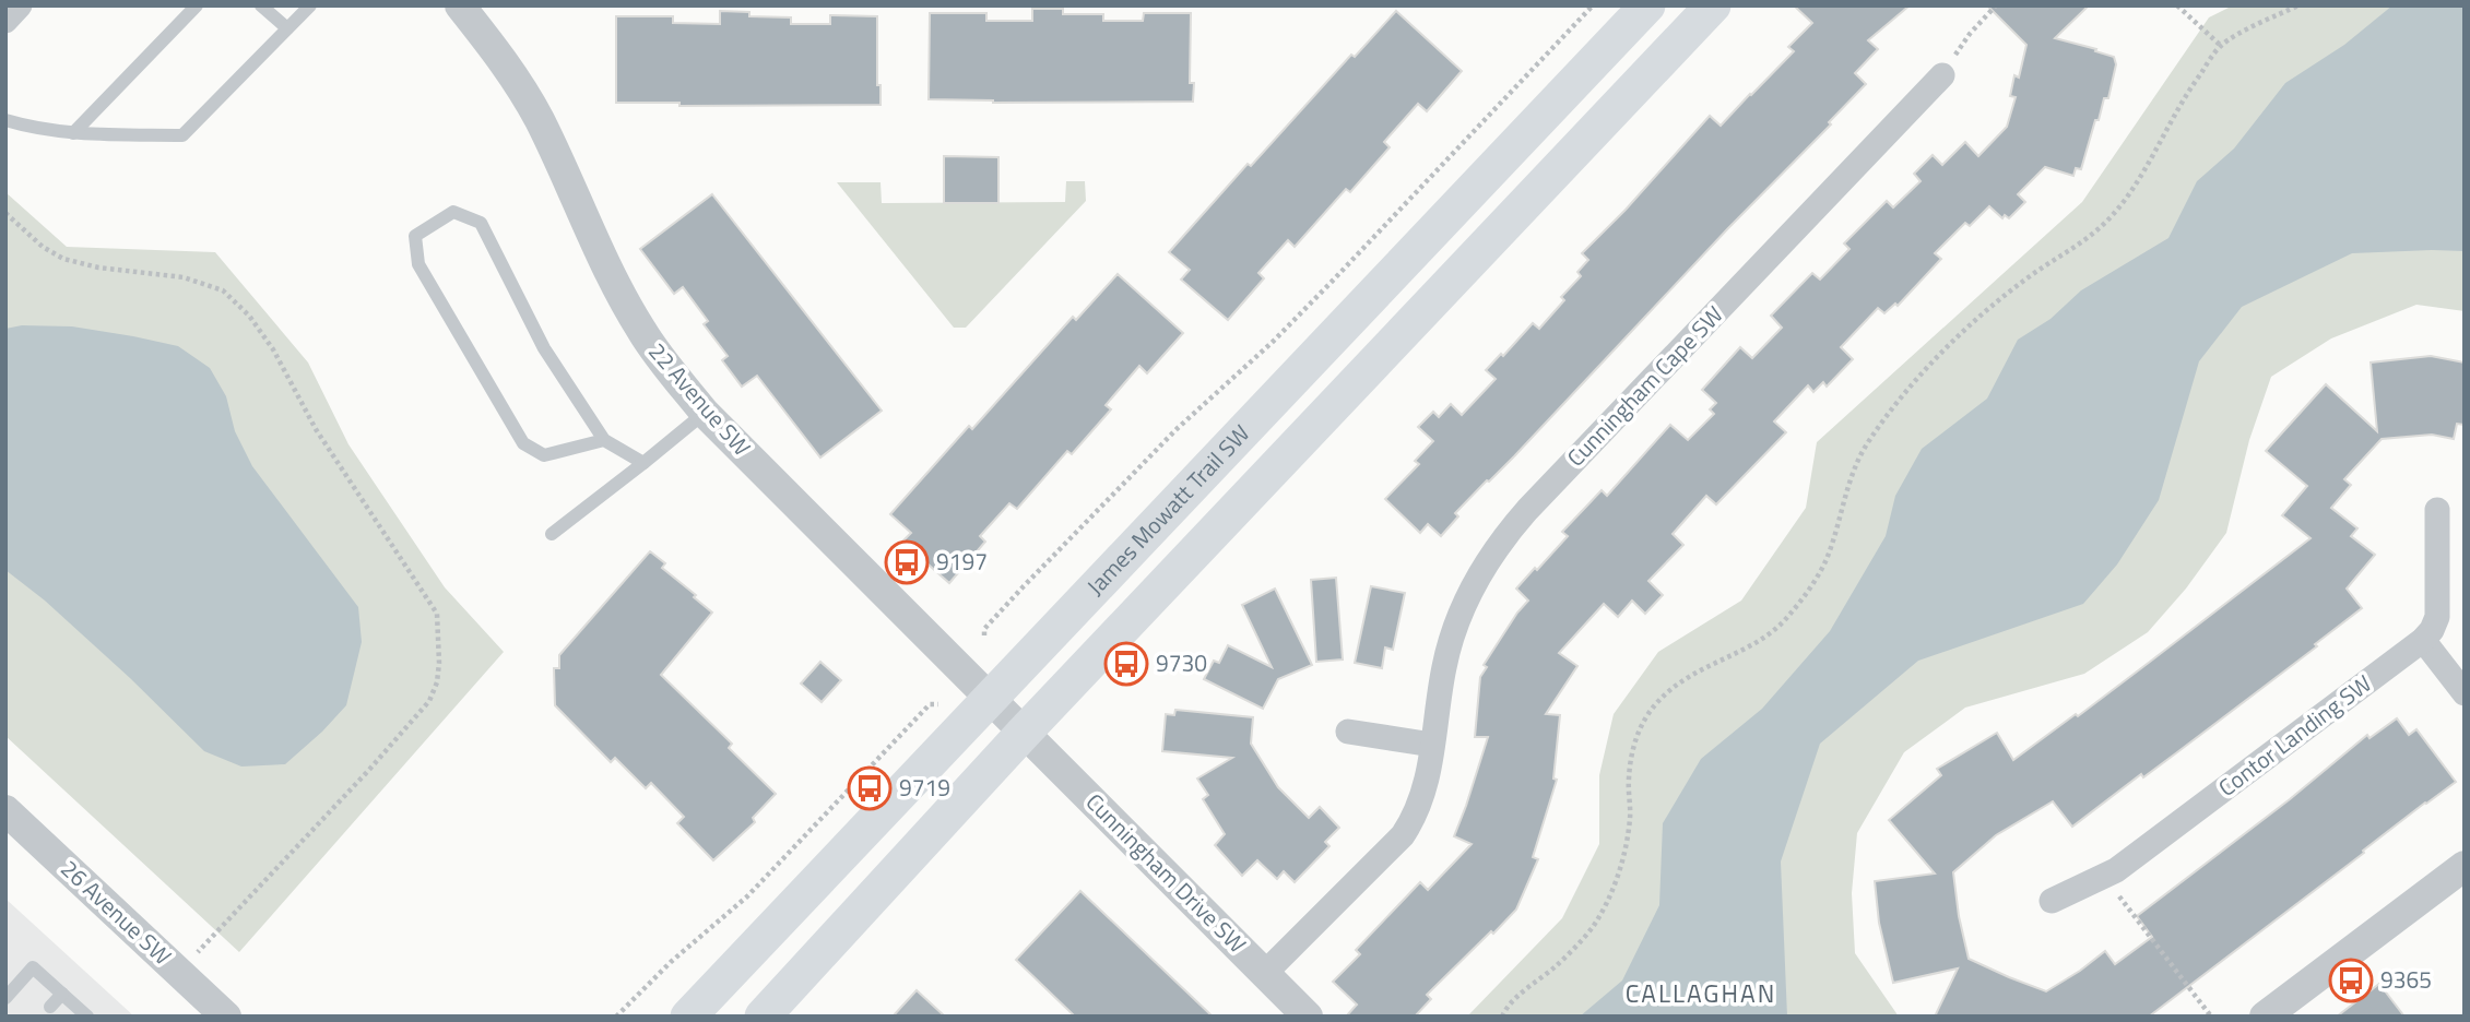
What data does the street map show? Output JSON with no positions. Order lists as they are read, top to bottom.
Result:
{
  "streets": {
    "main road": ["James Mowatt Trail SW"],
    "street": [
      "Cunningham Cape SW",
      "22 Avenue SW",
      "Contor Landing SW",
      "Cunningham Drive SW",
      "26 Avenue SW"
    ]
  },
  "crossings": [
    ["Cunningham Cape SW", "Cunningham Drive SW"],
    ["22 Avenue SW", "James Mowatt Trail SW"],
    ["22 Avenue SW", "Cunningham Drive SW"],
    ["James Mowatt Trail SW", "Cunningham Drive SW"]
  ],
  "districts": ["CALLAGHAN"],
  "places": {
    "bus stop": [
      "9197",
      "9730",
      "9719",
      "9365"
    ]
  }
}
